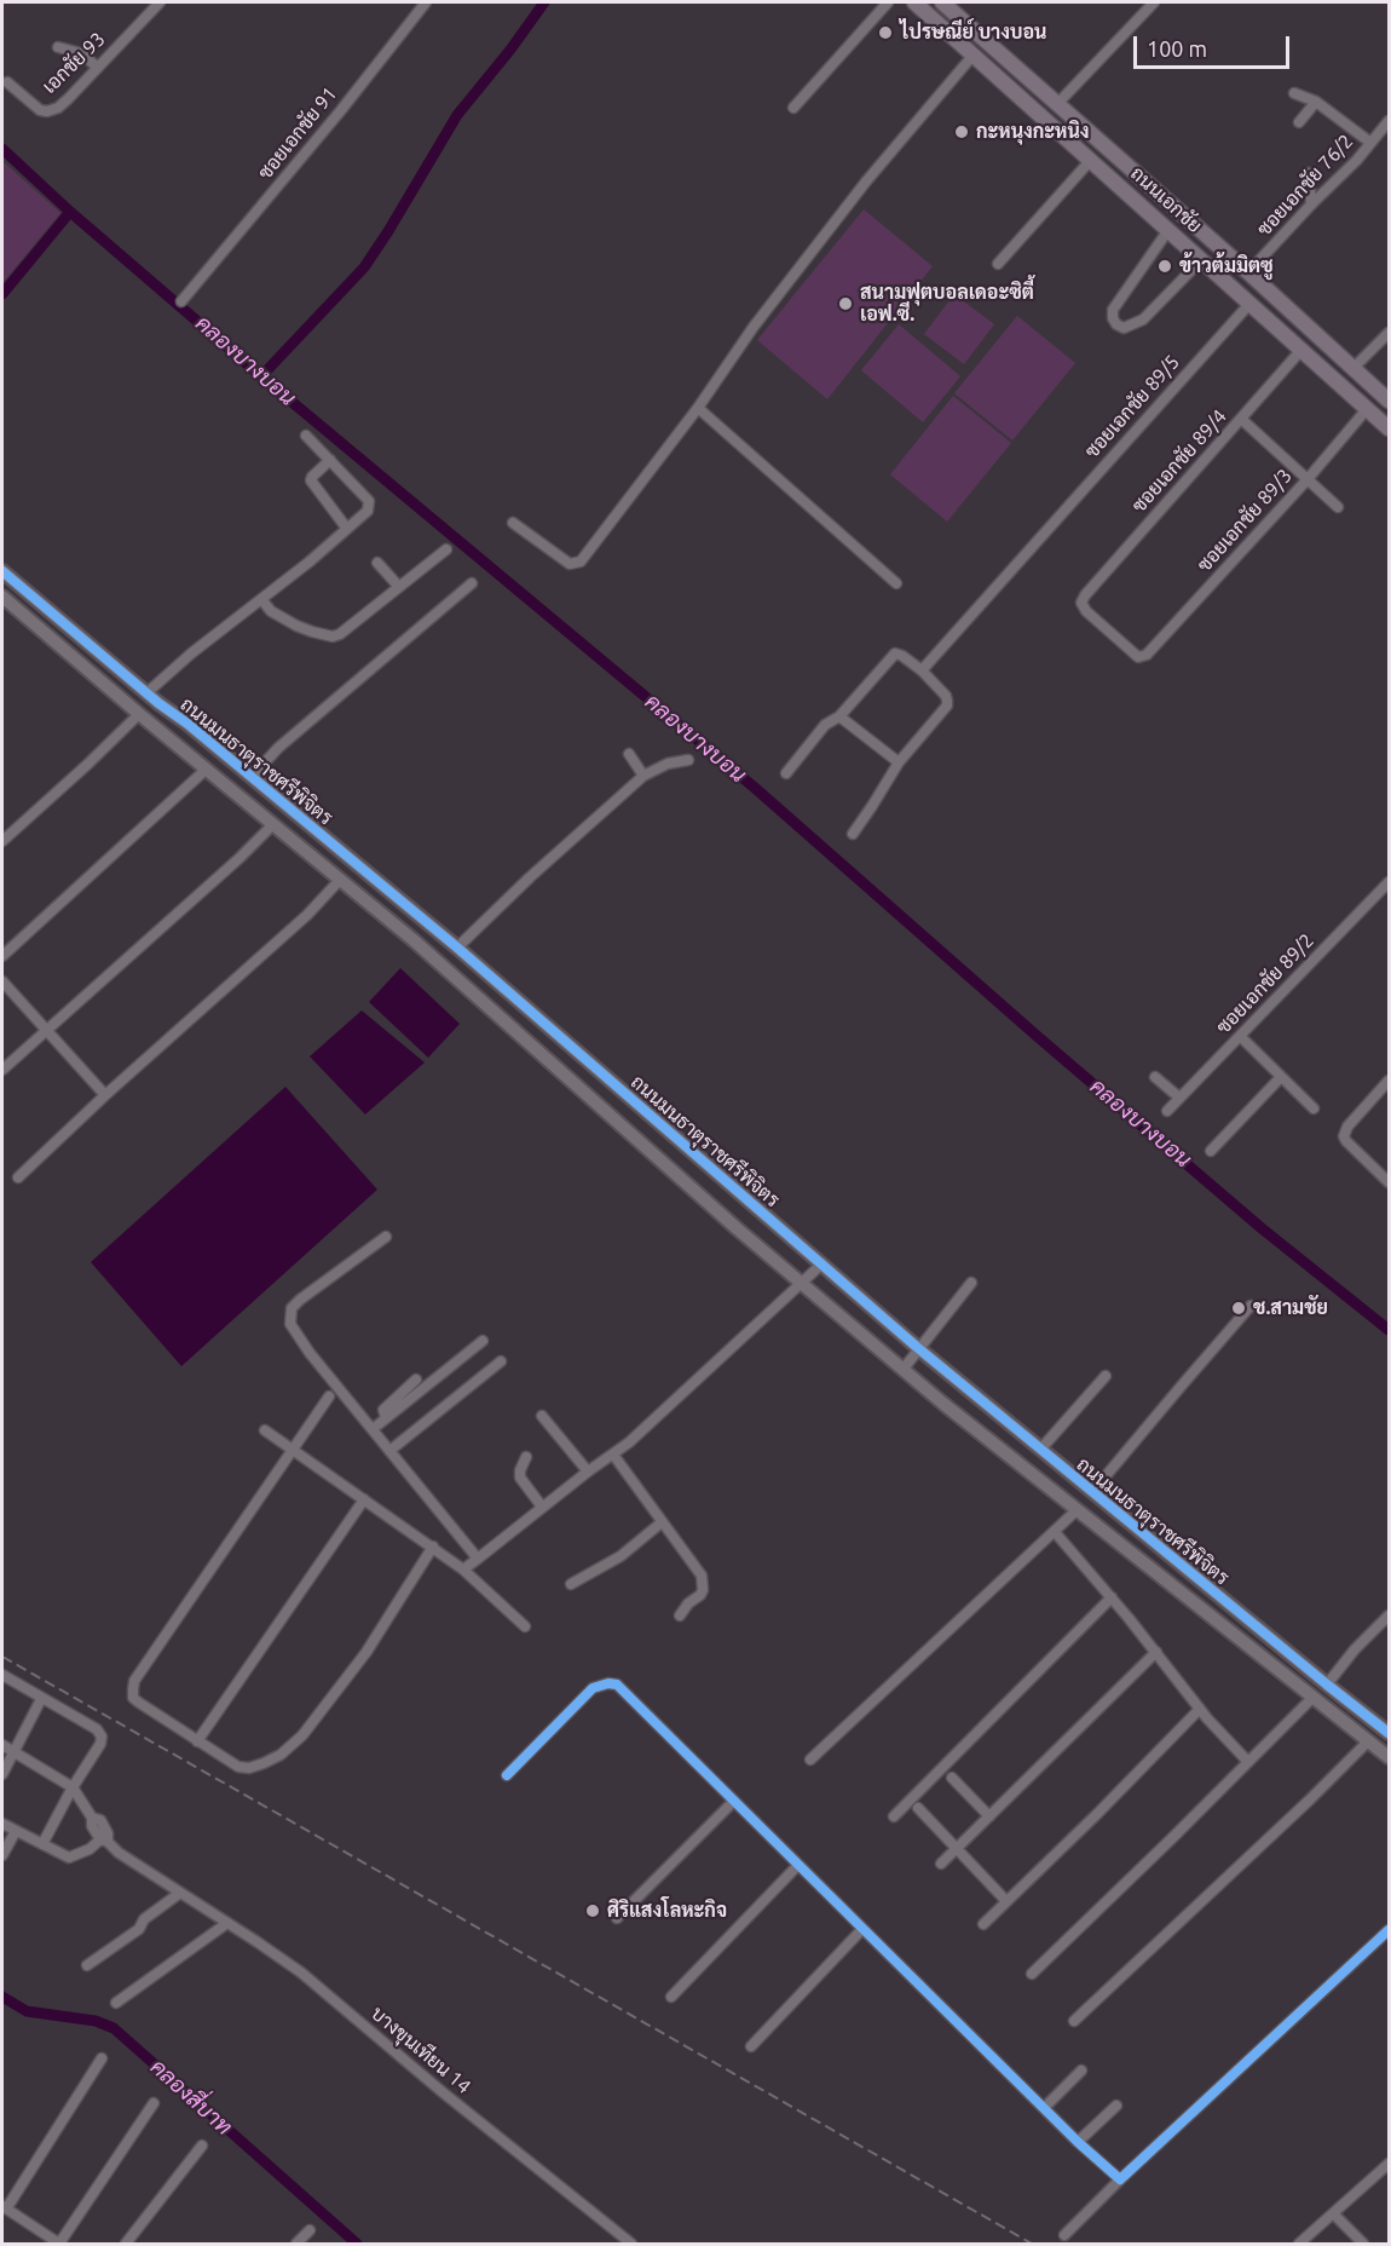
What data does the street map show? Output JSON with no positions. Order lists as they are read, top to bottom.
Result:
{
  "streets": {
    "main road": ["ถนนเอกชัย"],
    "street": [
      "เอกชัย 93",
      "ซอยเอกชัย 91",
      "ซอยเอกชัย 76/2",
      "ซอยเอกชัย 89/5",
      "ซอยเอกชัย 89/4",
      "ซอยเอกชัย 89/3",
      "ถนนมนธาตุราชศรีพิจิตร",
      "ซอยเอกชัย 89/2",
      "บางขุนเทียน 14"
    ]
  },
  "crossings": [
    ["ซอยเอกชัย 76/2", "ถนนเอกชัย"],
    ["ถนนเอกชัย", "ซอยเอกชัย 89/5"],
    ["ถนนเอกชัย", "ซอยเอกชัย 89/4"],
    ["ถนนเอกชัย", "ซอยเอกชัย 89/3"],
    ["ซอยเอกชัย 89/4", "ซอยเอกชัย 89/3"]
  ],
  "water": ["คลองบางบอน", "คลองสี่บาท"],
  "places": [
    "ไปรษณีย์ บางบอน",
    "กะหนุงกะหนิง",
    "ข้าวต้มมิตซู",
    "สนามฟุตบอลเดอะซิตี้ เอฟ.ซี.",
    "ช.สามชัย",
    "ศิริแสงโลหะกิจ"
  ],
  "scale_bar": "100 m"
}
